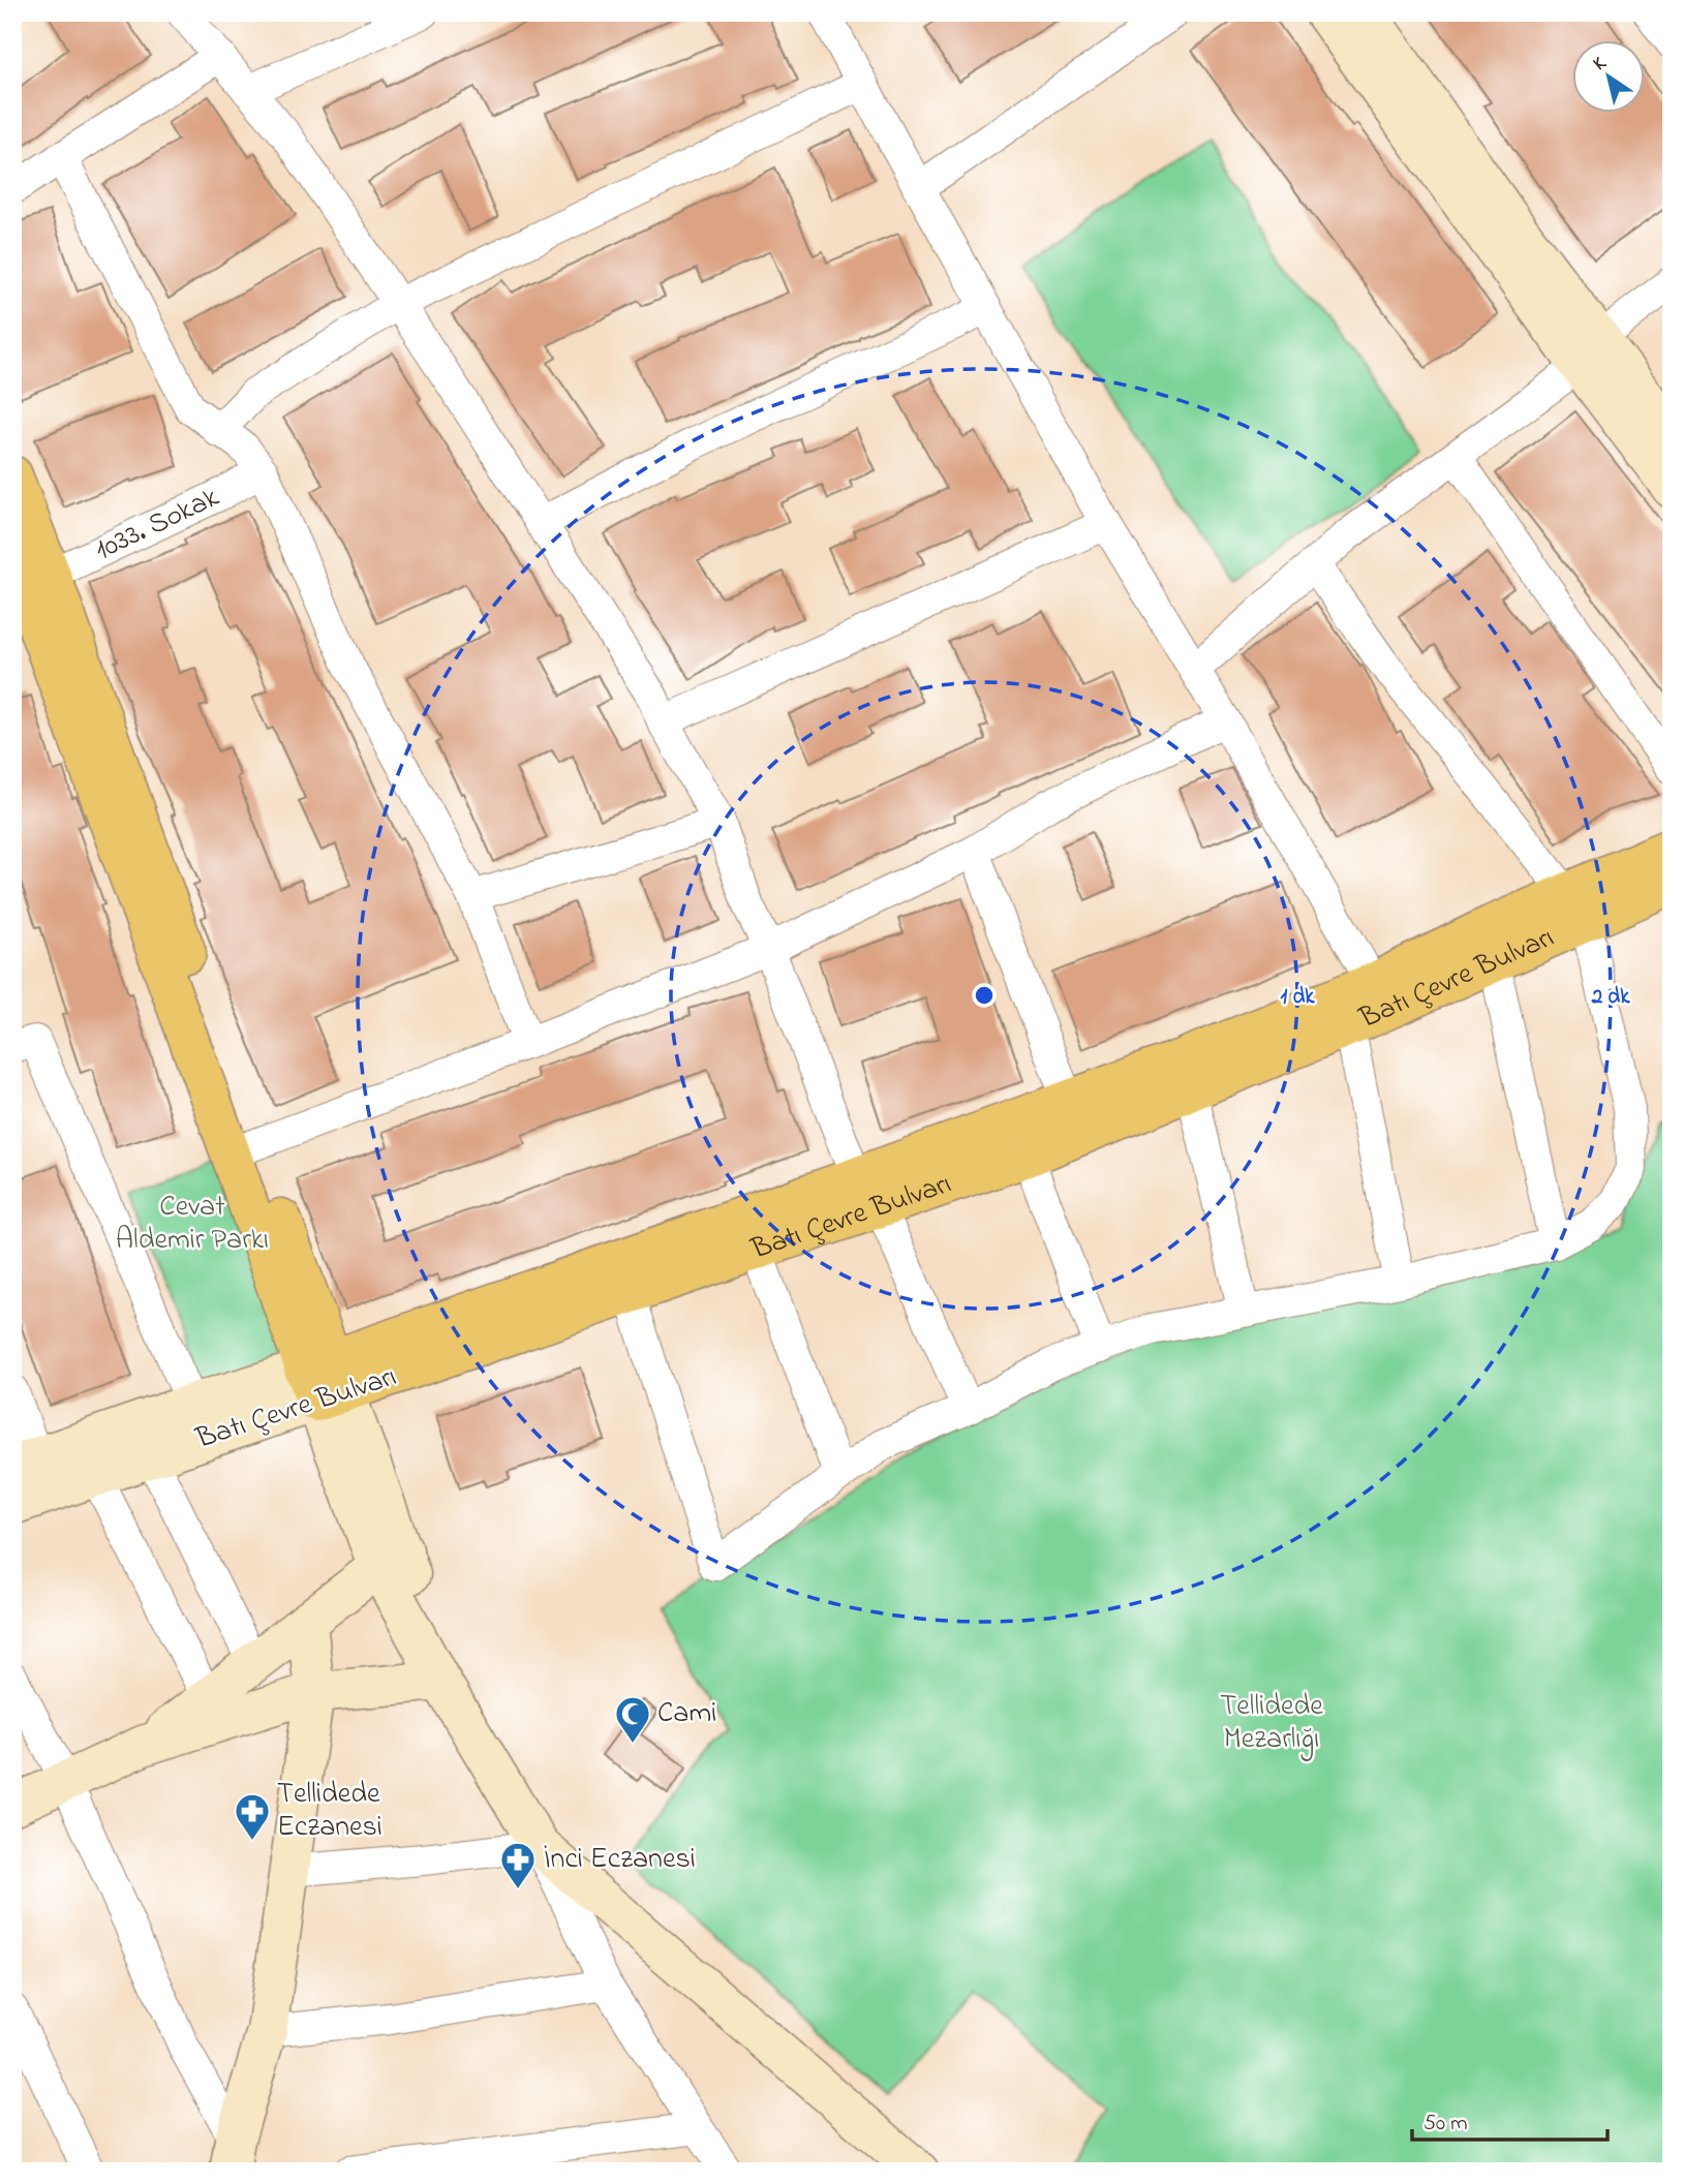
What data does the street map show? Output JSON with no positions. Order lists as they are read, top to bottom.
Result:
{
  "streets": {
    "main road": ["Batı Çevre Bulvarı"],
    "street": ["1033. Sokak"]
  },
  "parks": ["Cevat Aldemir Parkı", "Tellidede Mezarlığı"],
  "places": {
    "mosque": ["Cami"],
    "pharmacy": ["Tellidede Eczanesi", "İnci Eczanesi"]
  },
  "scale_bar": "50 m",
  "north": "top left",
  "rings": ["1 dk", "2 dk"]
}
